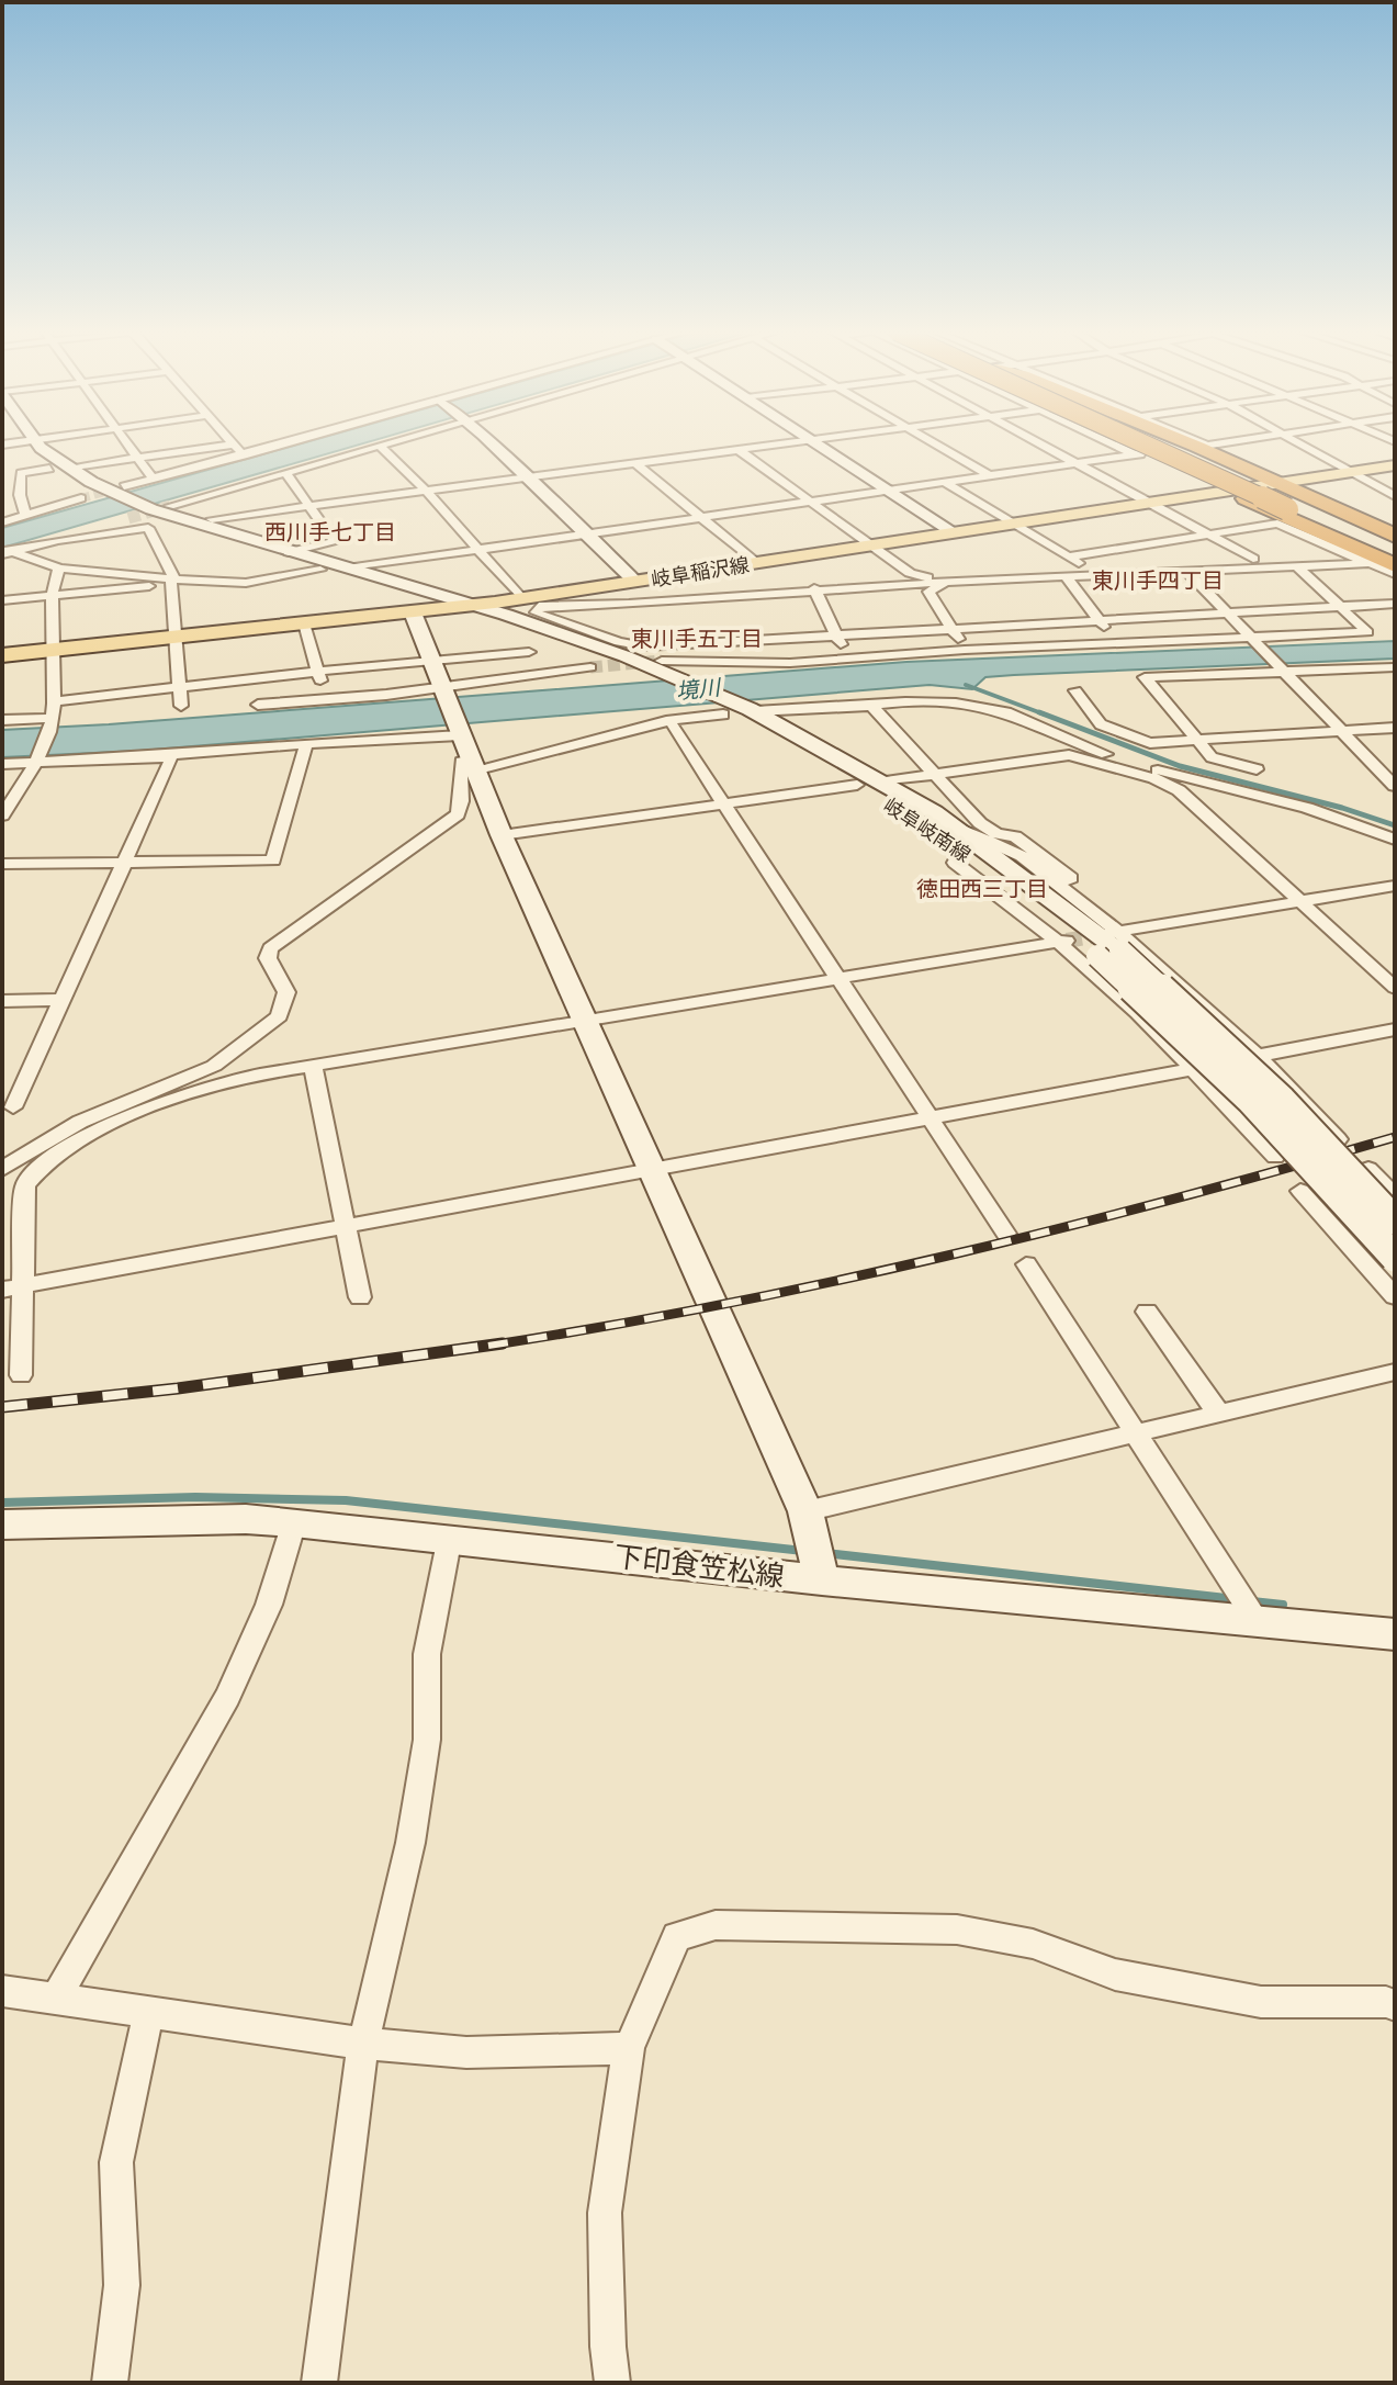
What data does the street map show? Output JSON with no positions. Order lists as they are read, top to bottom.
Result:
{
  "streets": {
    "main road": ["岐阜稲沢線"],
    "street": ["岐阜岐南線", "下印食笠松線"]
  },
  "crossings": [
    ["岐阜稲沢線", "岐阜岐南線"]
  ],
  "districts": [
    "西川手七丁目",
    "東川手四丁目",
    "東川手五丁目",
    "徳田西三丁目"
  ],
  "water": ["境川"]
}
